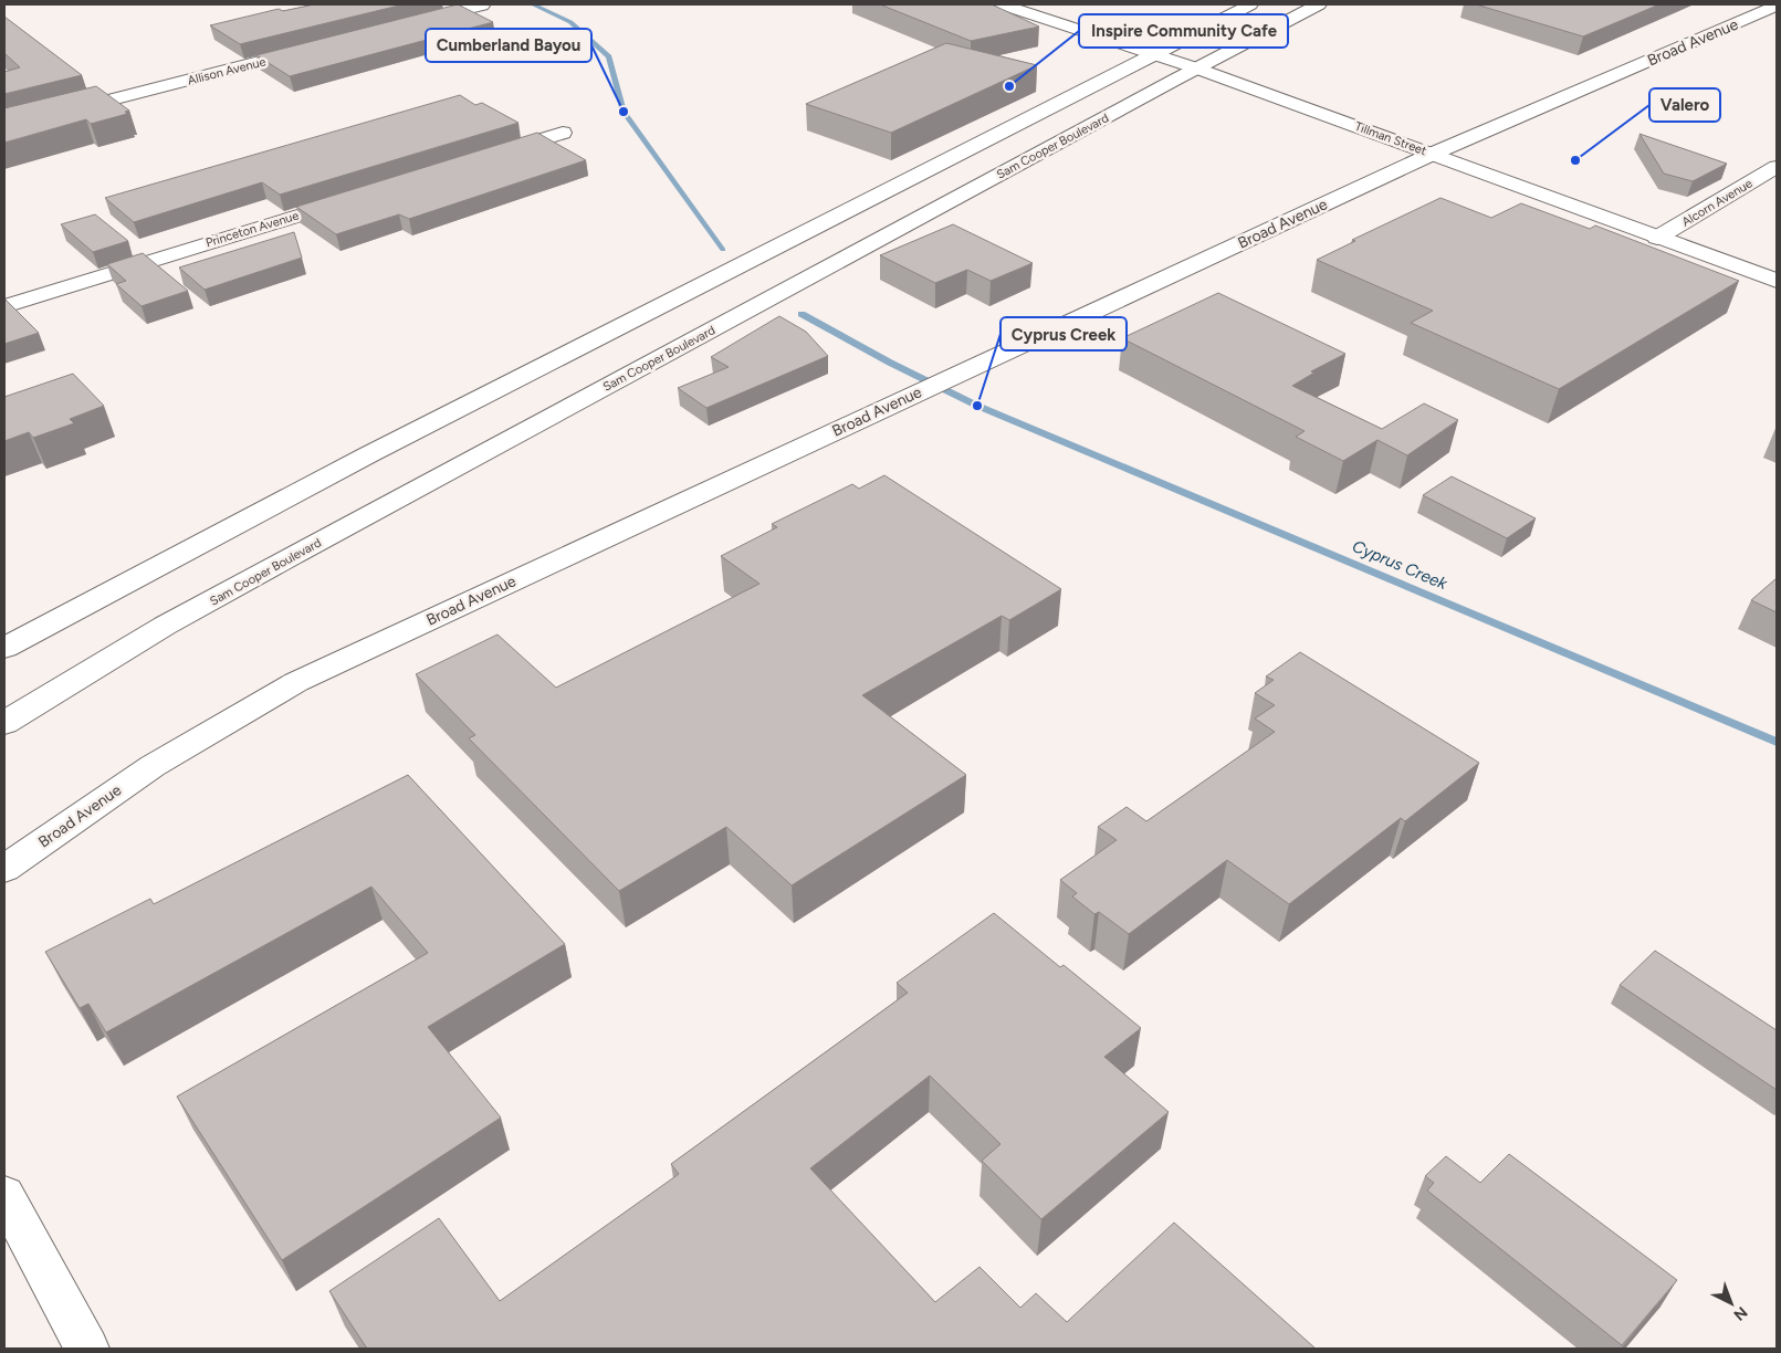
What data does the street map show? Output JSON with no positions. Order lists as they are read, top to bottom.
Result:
{
  "streets": {
    "main road": [
      "Broad Avenue",
      "Allison Avenue",
      "Tillman Street",
      "Sam Cooper Boulevard",
      "Alcorn Avenue",
      "Princeton Avenue"
    ]
  },
  "crossings": [
    ["Broad Avenue", "Tillman Street"],
    ["Tillman Street", "Sam Cooper Boulevard"],
    ["Tillman Street", "Alcorn Avenue"]
  ],
  "water": ["Cyprus Creek"],
  "places": [
    "Inspire Community Cafe",
    "Cumberland Bayou",
    "Valero",
    "Cyprus Creek"
  ],
  "north": "bottom right"
}
